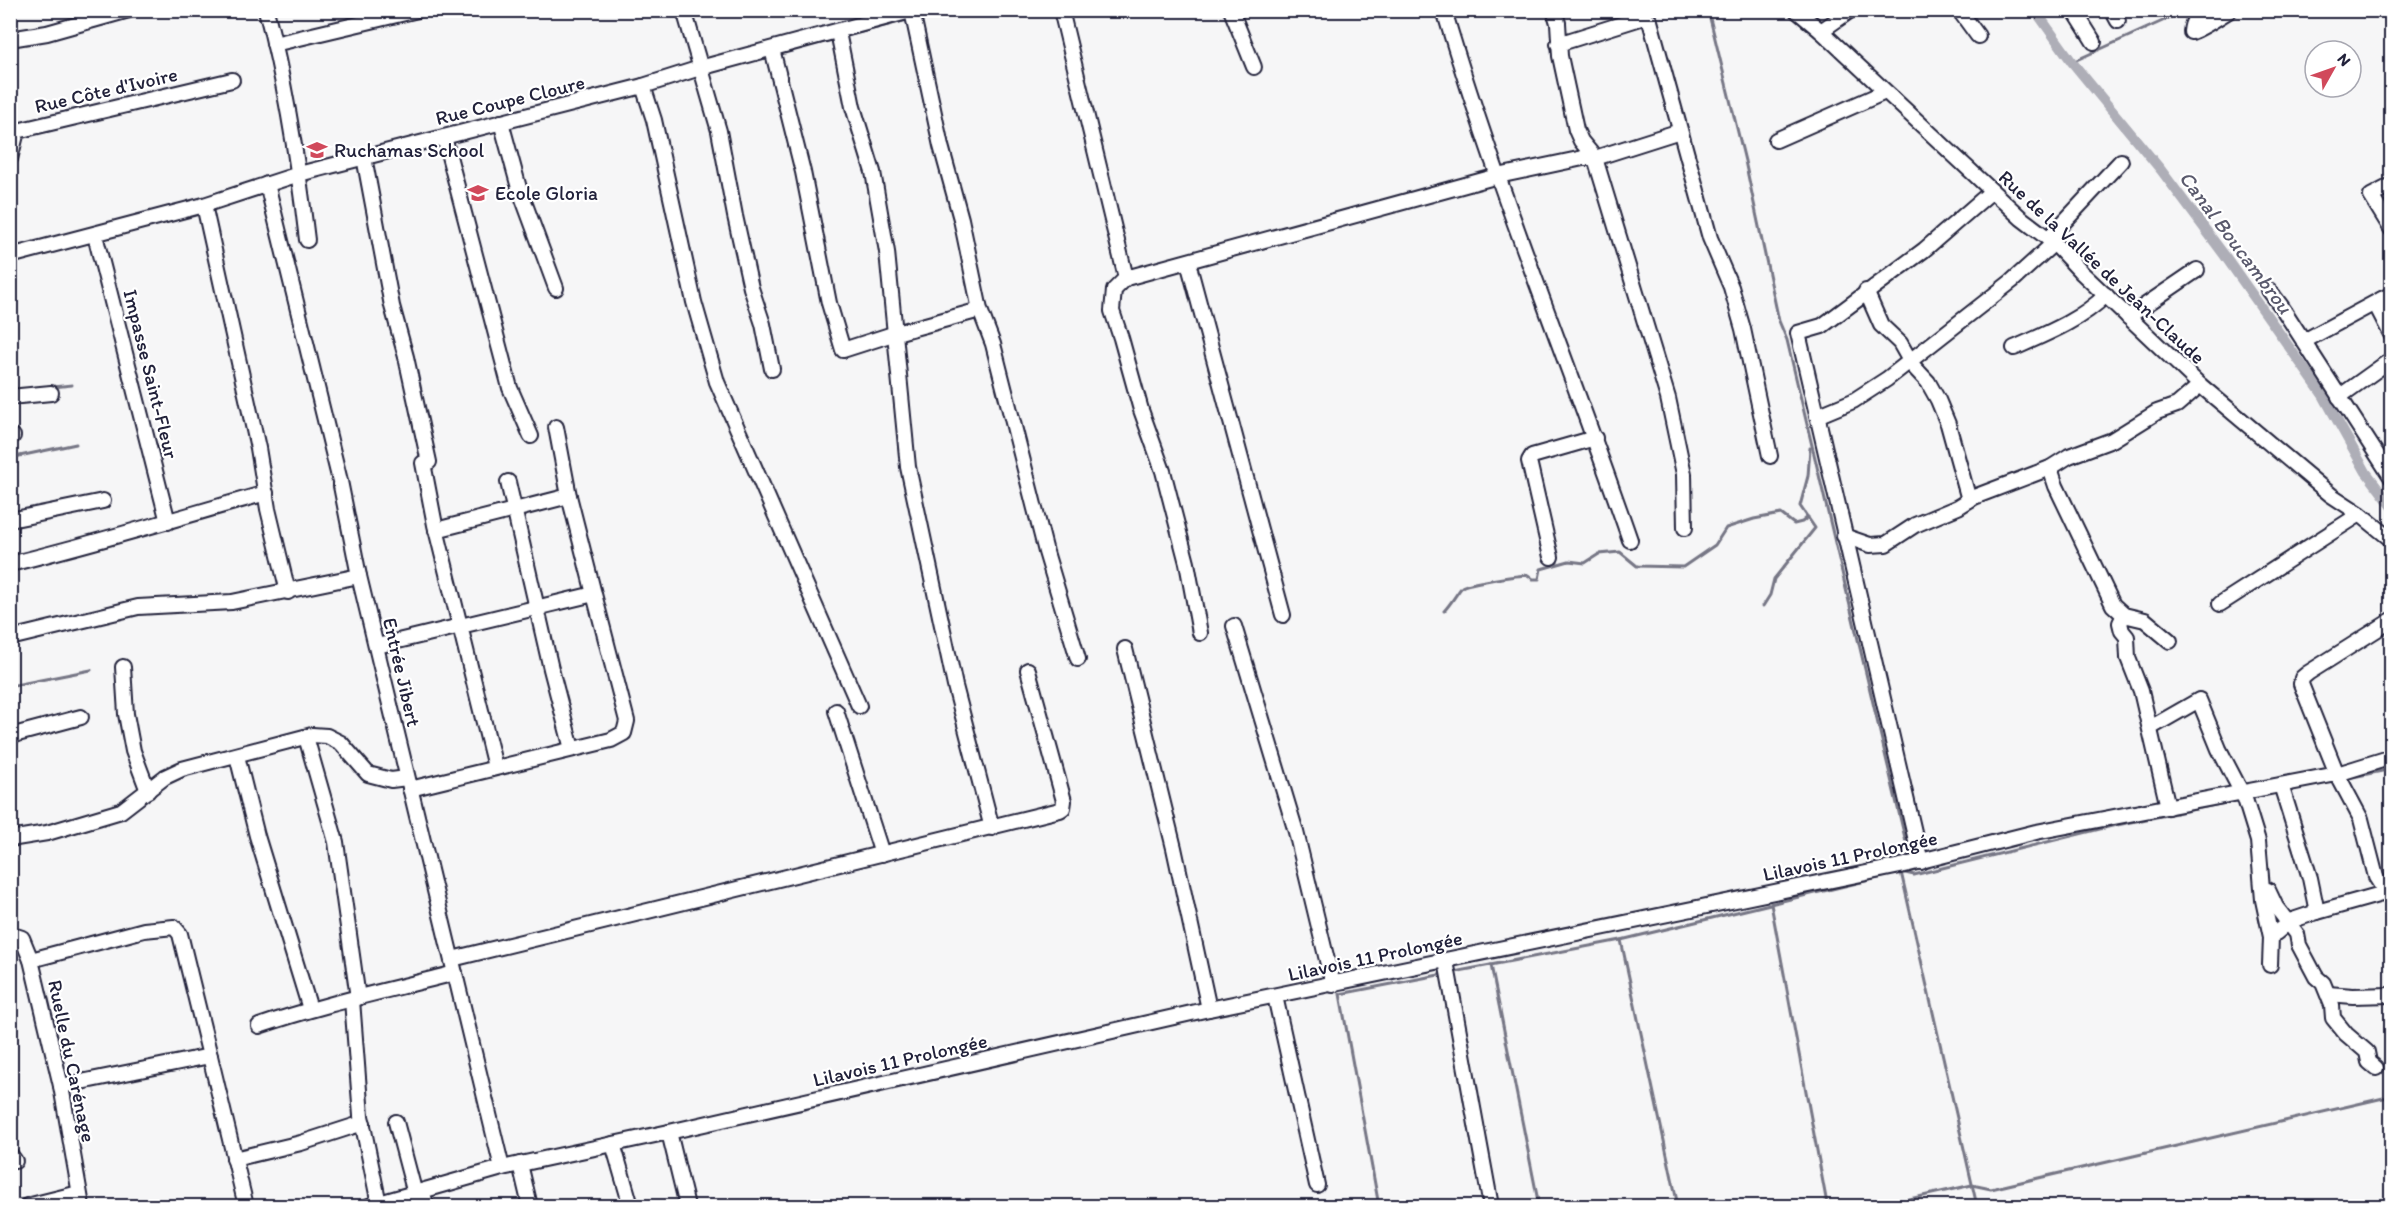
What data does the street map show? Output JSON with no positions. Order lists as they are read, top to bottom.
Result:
{
  "streets": {
    "street": [
      "Rue Côte d'Ivoire",
      "Rue Coupe Cloure",
      "Rue de la Vallée de Jean-Claude",
      "Impasse Saint-Fleur",
      "Entrée Jibert",
      "Lilavois 11 Prolongée",
      "Ruelle du Carénage"
    ]
  },
  "crossings": [
    ["Rue Coupe Cloure", "Impasse Saint-Fleur"],
    ["Rue Coupe Cloure", "Entrée Jibert"],
    ["Entrée Jibert", "Lilavois 11 Prolongée"]
  ],
  "water": ["Canal Boucambrou"],
  "places": {
    "school or university": ["Ruchamas School", "Ecole Gloria"]
  },
  "north": "top right"
}
